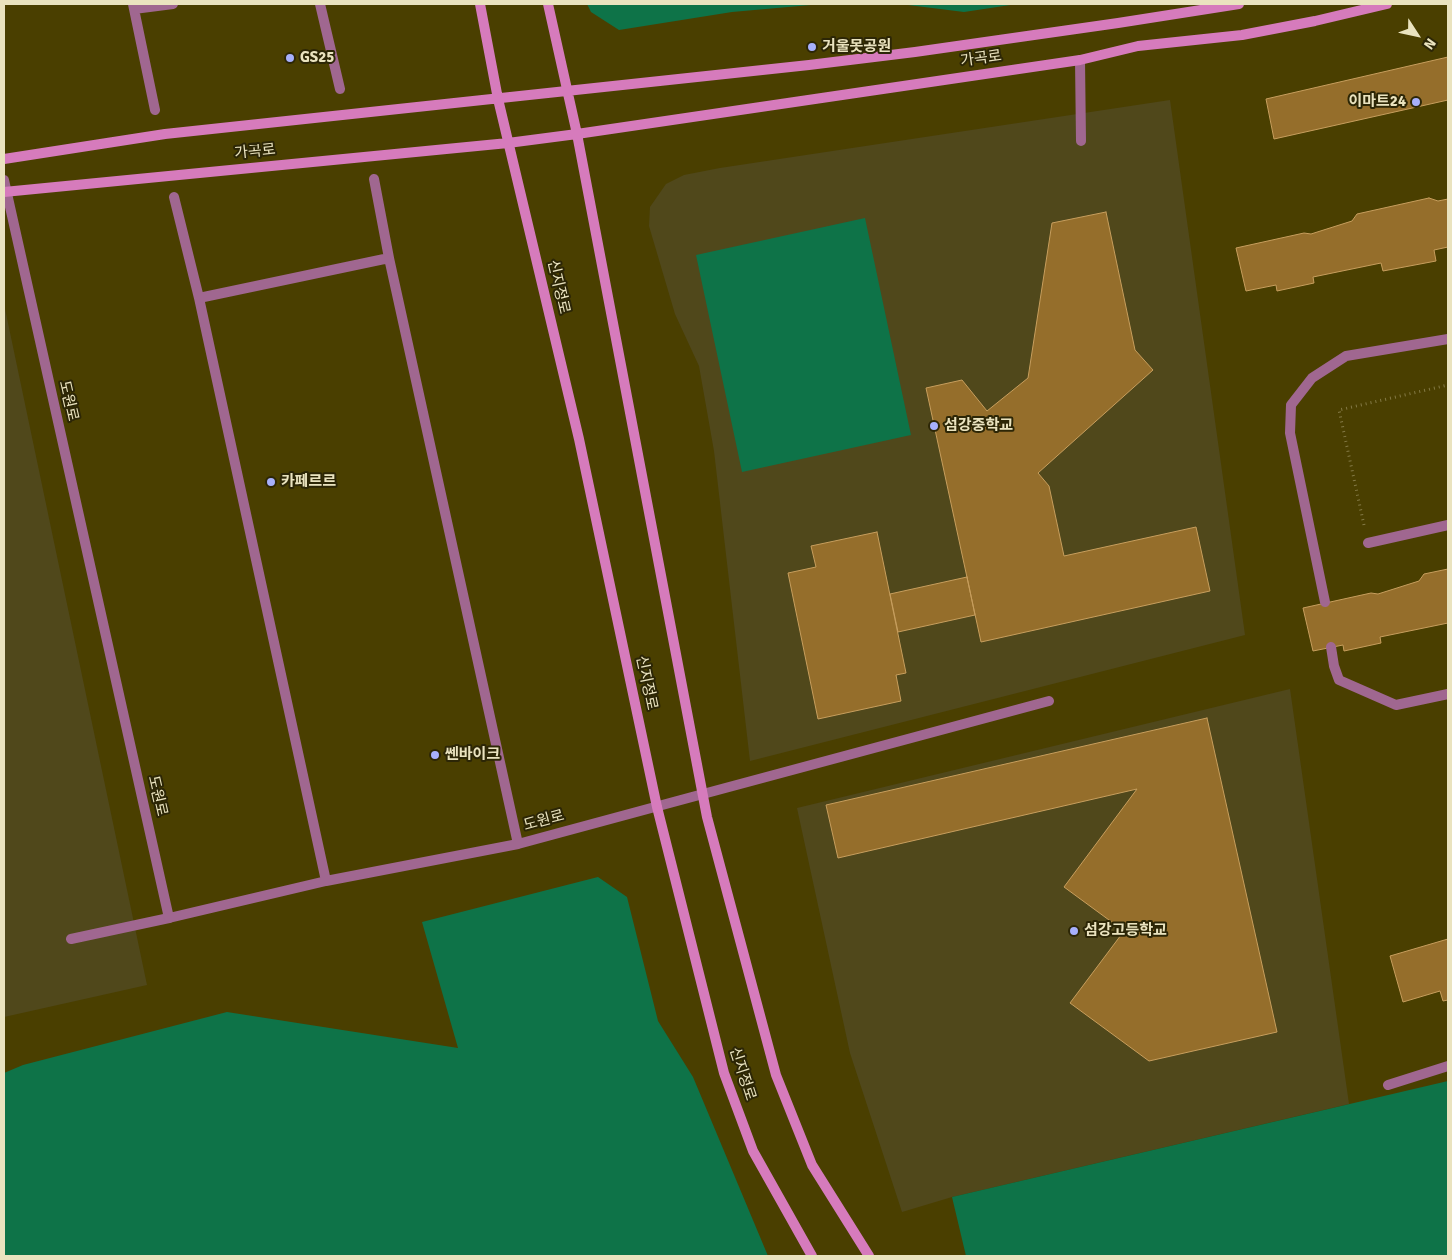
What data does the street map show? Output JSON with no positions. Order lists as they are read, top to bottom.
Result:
{
  "streets": {
    "street": ["가곡로", "신지정로", "도원로"]
  },
  "crossings": [
    ["가곡로", "신지정로"],
    ["가곡로", "도원로"],
    ["신지정로", "도원로"]
  ],
  "places": [
    "거울못공원",
    "GS25",
    "이마트24",
    "섬강중학교",
    "카페르르",
    "쎈바이크",
    "섬강고등학교"
  ],
  "north": "bottom right"
}
